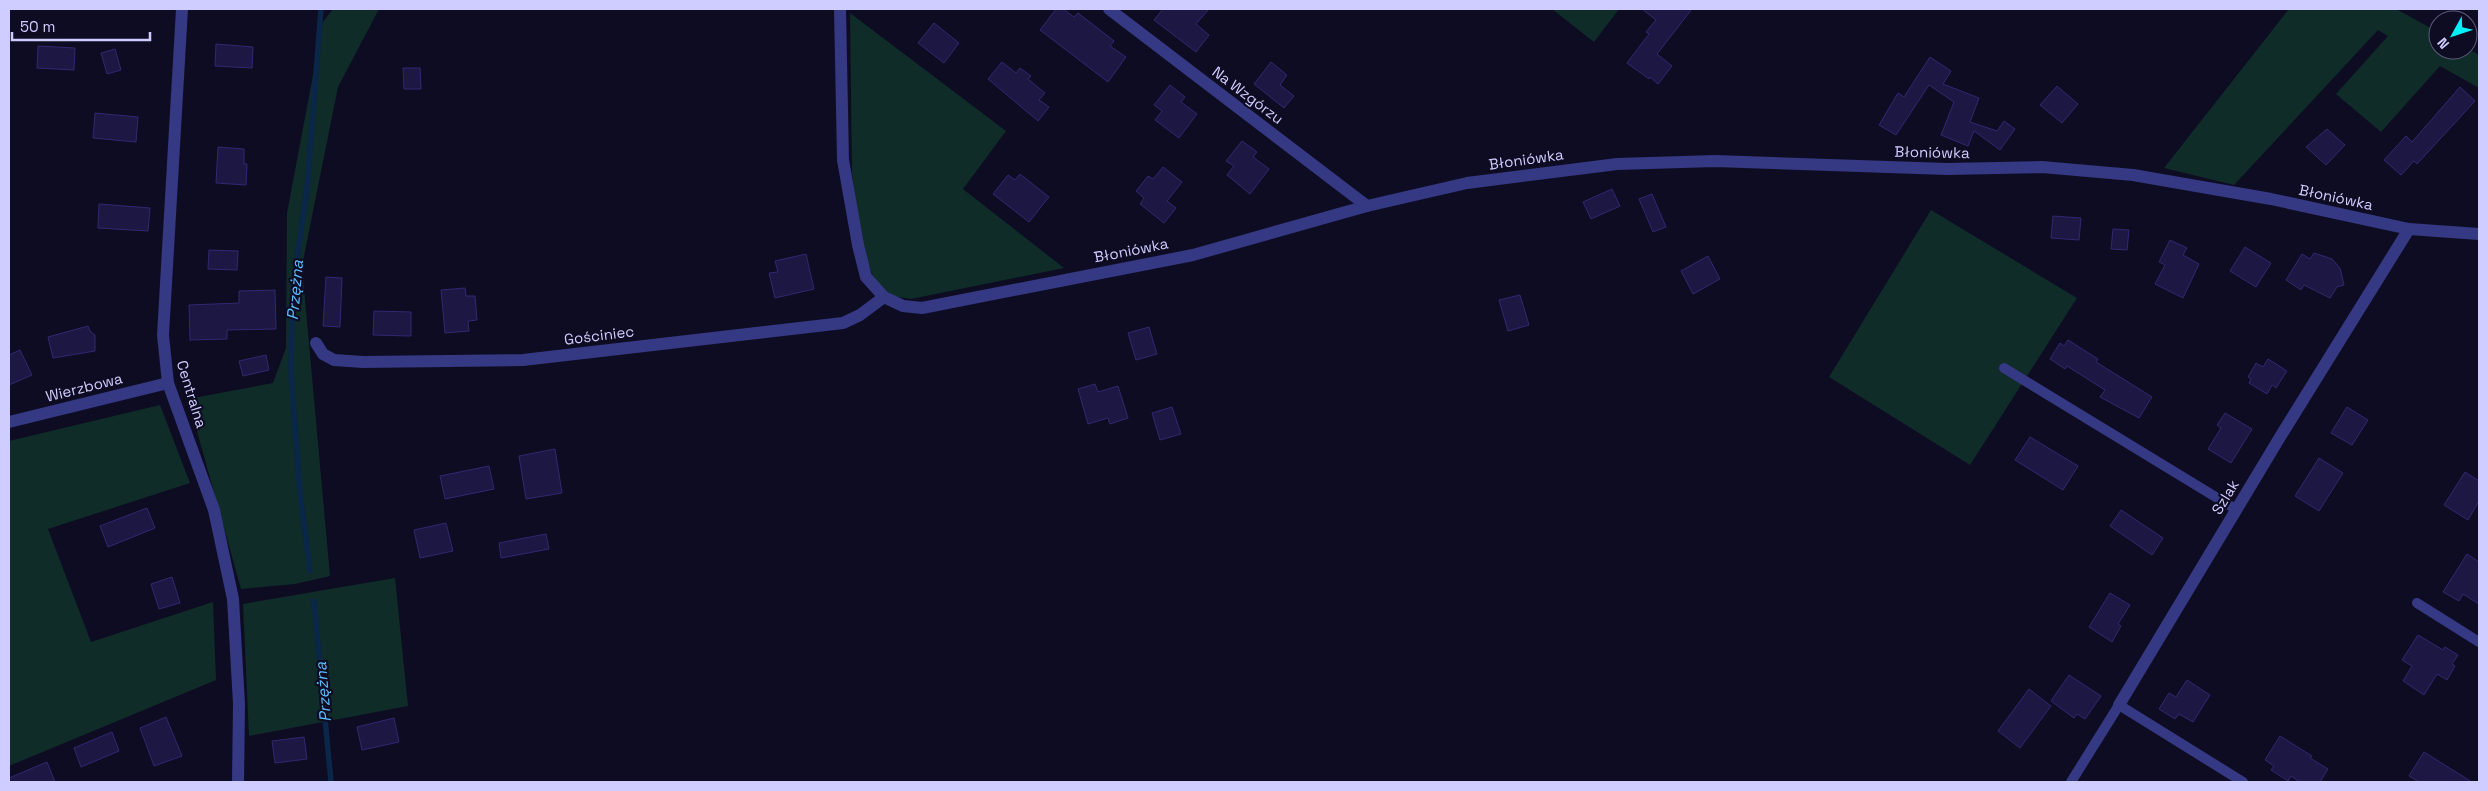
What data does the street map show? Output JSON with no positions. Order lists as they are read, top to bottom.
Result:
{
  "streets": {
    "street": [
      "Na Wzgórzu",
      "Błoniówka",
      "Gościniec",
      "Wierzbowa",
      "Centralna",
      "Szlak"
    ]
  },
  "crossings": [
    ["Na Wzgórzu", "Błoniówka"],
    ["Błoniówka", "Gościniec"],
    ["Błoniówka", "Szlak"],
    ["Wierzbowa", "Centralna"]
  ],
  "water": ["Przężna"],
  "scale_bar": "50 m",
  "north": "bottom left"
}
